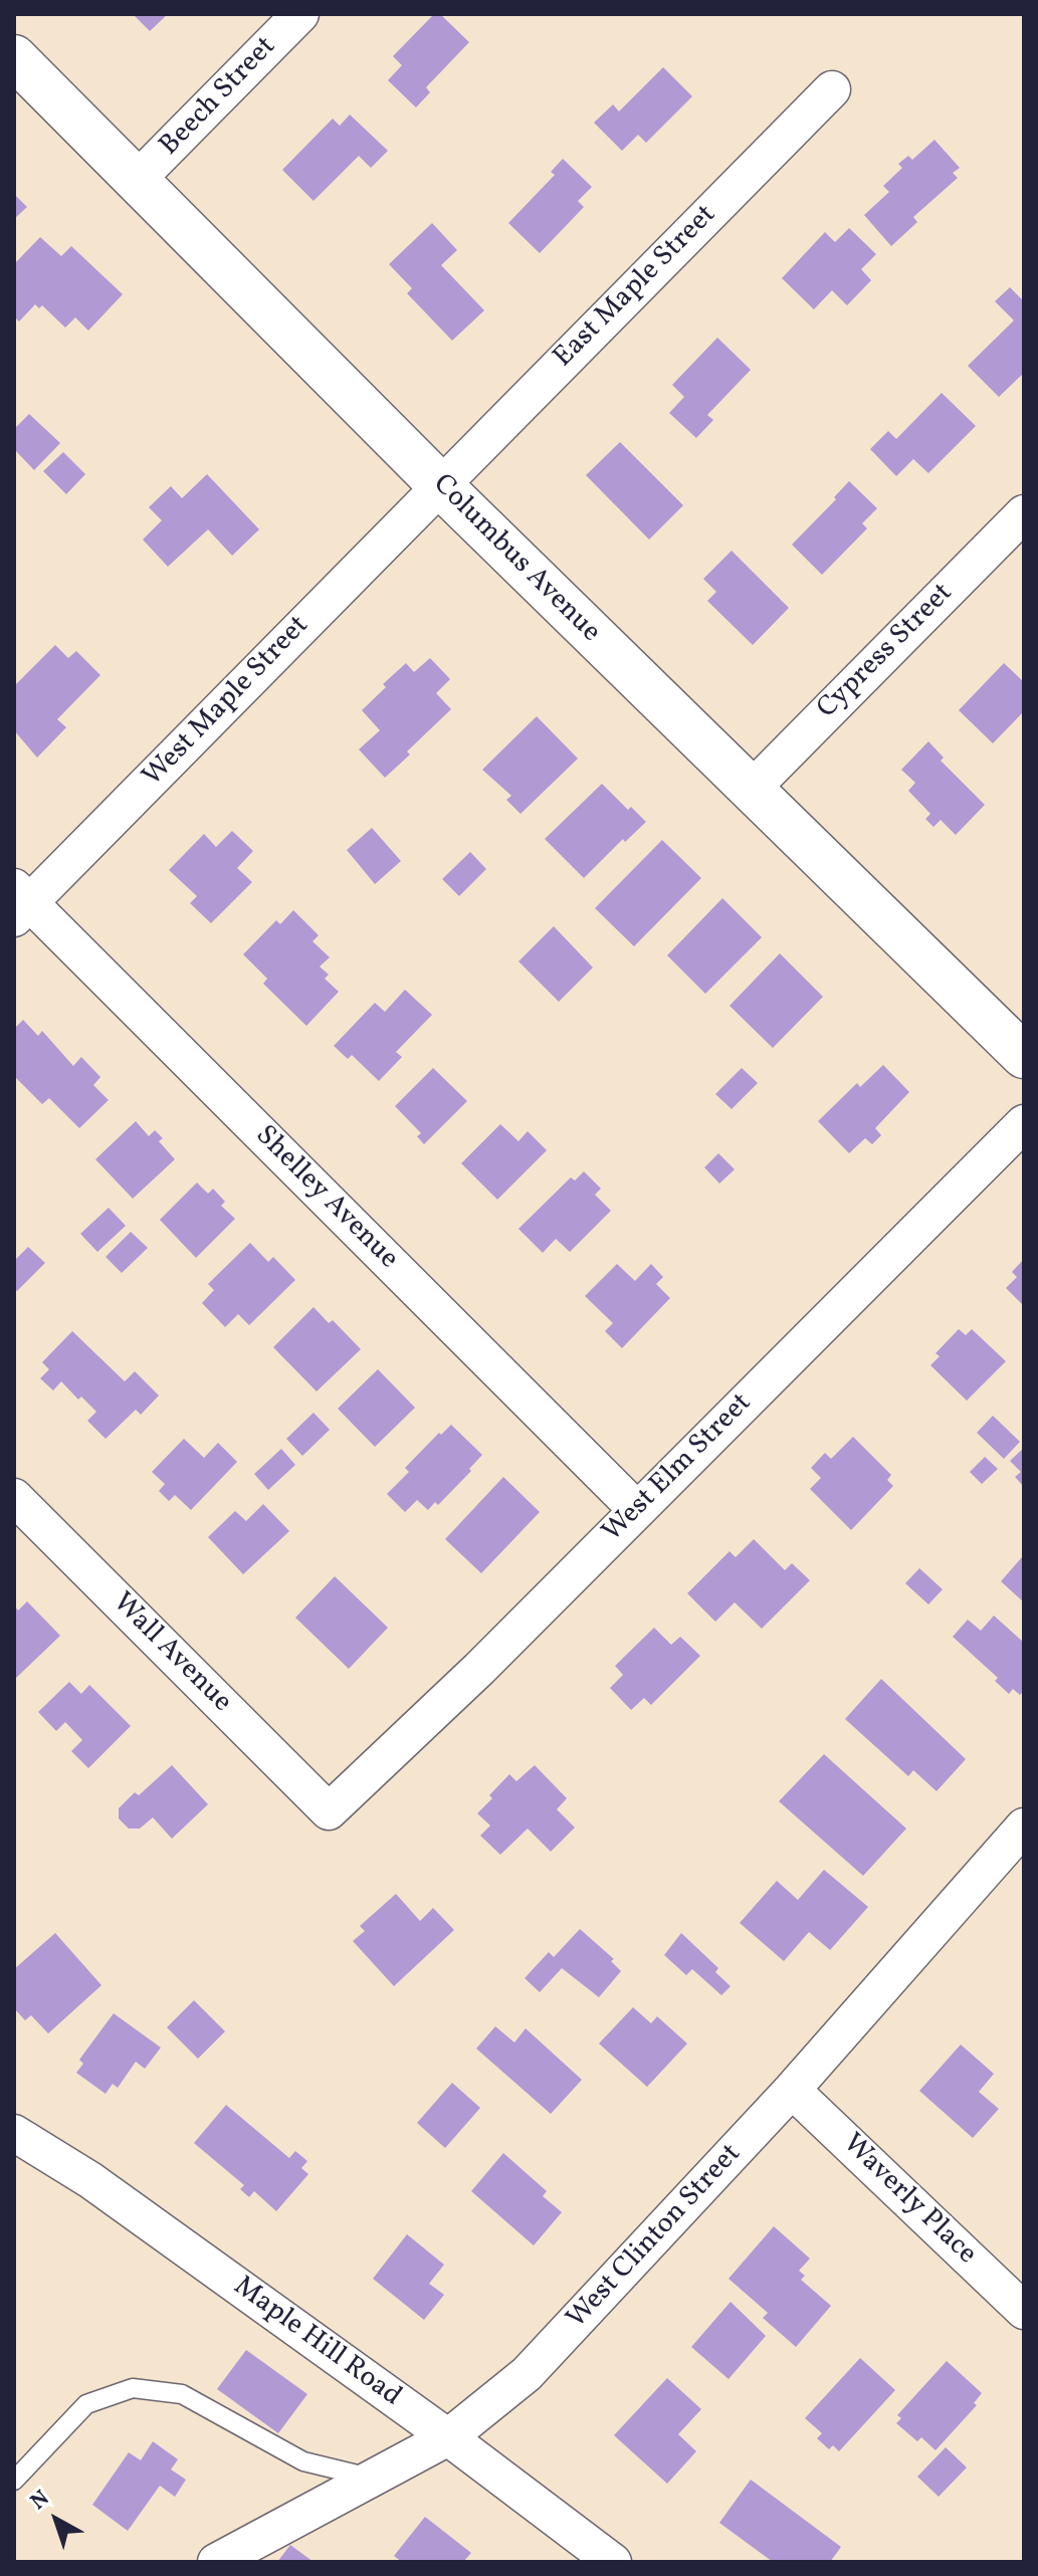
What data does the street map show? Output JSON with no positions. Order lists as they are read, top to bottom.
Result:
{
  "streets": {
    "street": [
      "Beech Street",
      "East Maple Street",
      "Columbus Avenue",
      "Cypress Street",
      "West Maple Street",
      "Shelley Avenue",
      "West Elm Street",
      "Wall Avenue",
      "Waverly Place",
      "West Clinton Street",
      "Maple Hill Road"
    ]
  },
  "crossings": [
    ["Beech Street", "Columbus Avenue"],
    ["East Maple Street", "Columbus Avenue"],
    ["East Maple Street", "West Maple Street"],
    ["Columbus Avenue", "Cypress Street"],
    ["Columbus Avenue", "West Maple Street"],
    ["West Maple Street", "Shelley Avenue"],
    ["Shelley Avenue", "West Elm Street"],
    ["West Elm Street", "Wall Avenue"],
    ["Waverly Place", "West Clinton Street"],
    ["West Clinton Street", "Maple Hill Road"]
  ],
  "north": "top left"
}
